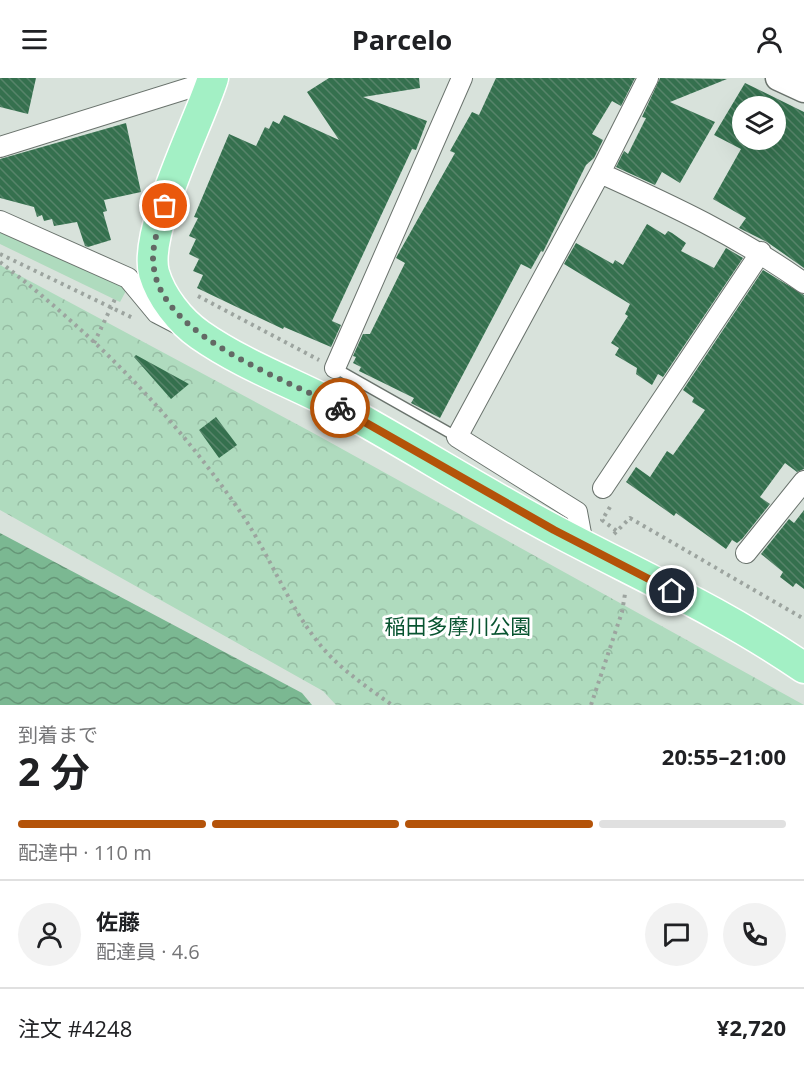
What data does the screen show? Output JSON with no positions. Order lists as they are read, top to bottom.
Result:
{
  "parks": ["稲田多摩川公園"],
  "page": {
    "header": "Parcelo",
    "heading": ["2 分", "到着まで", "20:55–21:00"],
    "panel": [
      "佐藤",
      "配達員 · 4.6",
      "注文 #4248",
      "¥2,720"
    ],
    "bar": "配達中 · 110 m"
  }
}
